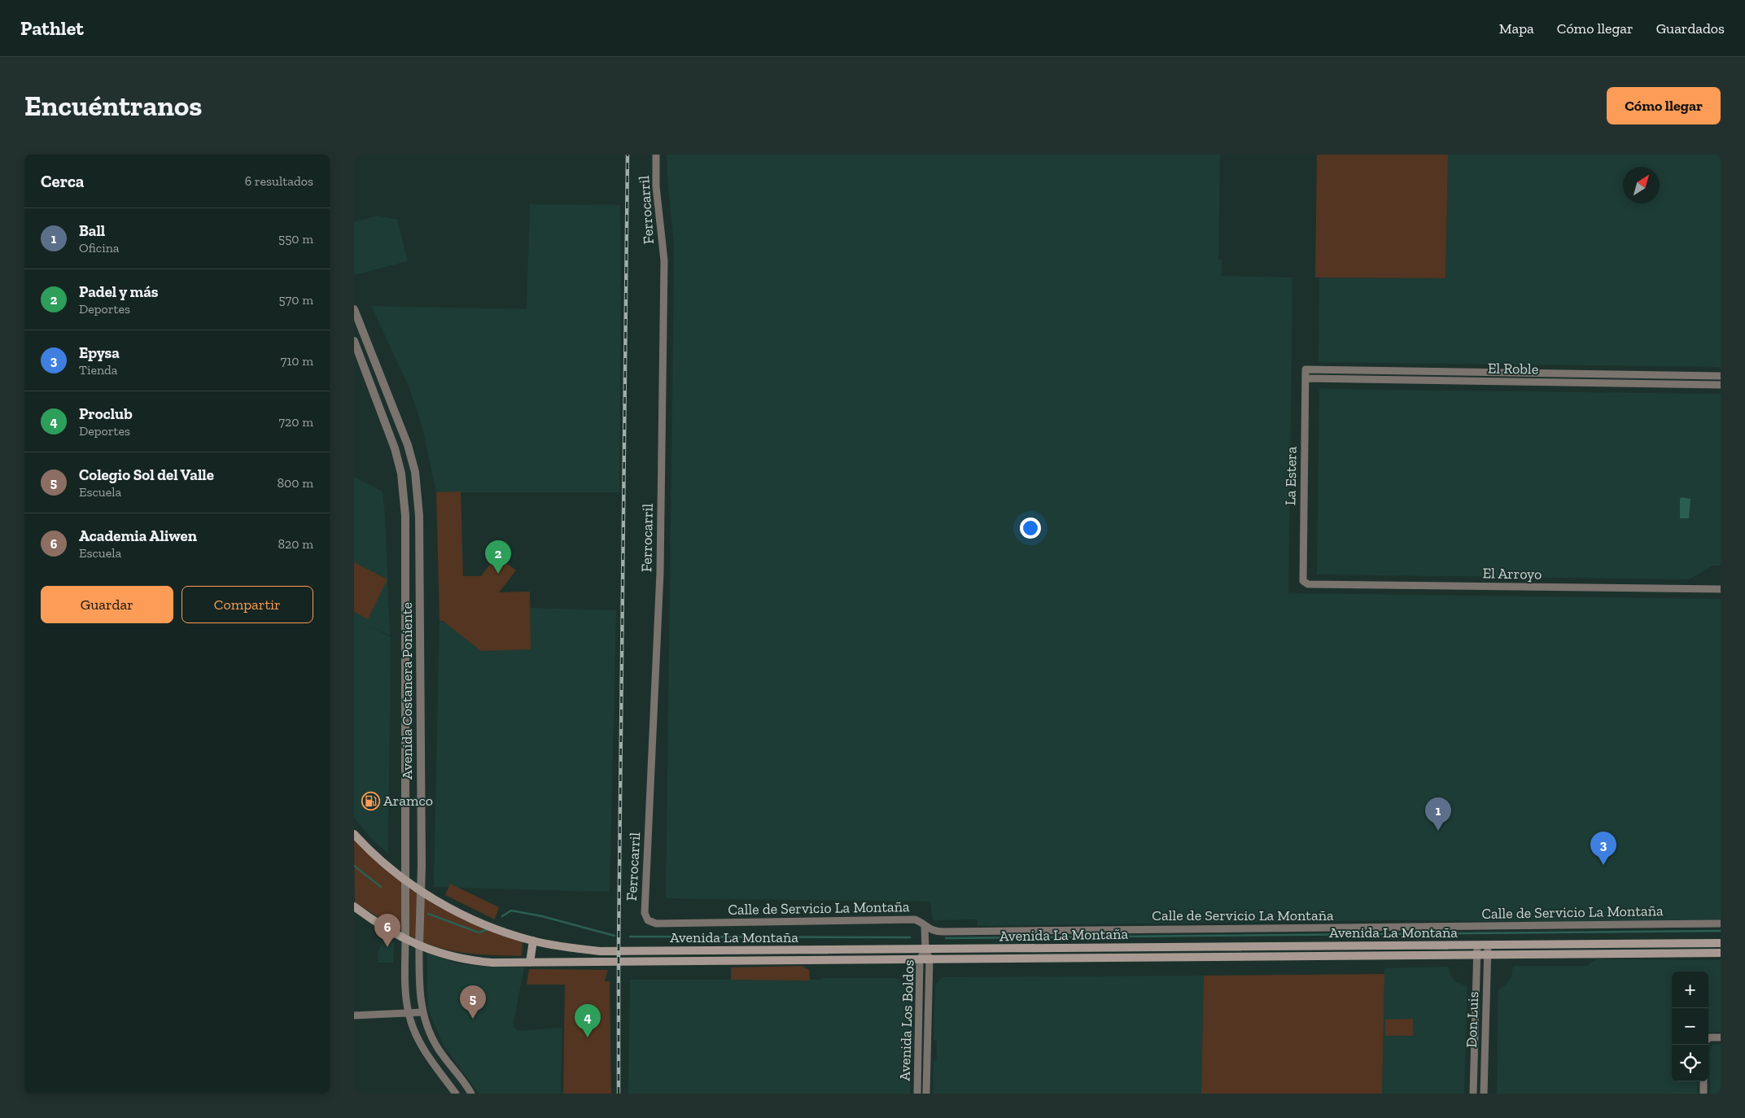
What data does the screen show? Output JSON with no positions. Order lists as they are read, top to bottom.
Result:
{
  "streets": {
    "main road": ["Avenida La Montaña"],
    "street": [
      "Ferrocarril",
      "El Roble",
      "La Estera",
      "El Arroyo",
      "Avenida Costanera Poniente",
      "Calle de Servicio La Montaña",
      "Don Luis",
      "Avenida Los Boldos"
    ]
  },
  "crossings": [
    ["Ferrocarril", "Calle de Servicio La Montaña"],
    ["El Roble", "La Estera"],
    ["La Estera", "El Arroyo"],
    ["Avenida Costanera Poniente", "Avenida La Montaña"],
    ["Calle de Servicio La Montaña", "Avenida Los Boldos"],
    ["Avenida La Montaña", "Don Luis"],
    ["Avenida La Montaña", "Avenida Los Boldos"]
  ],
  "places": {
    "fuel station": ["Aramco"]
  },
  "north": "top right",
  "page": {
    "header": "Pathlet",
    "nav": ["Mapa", "Cómo llegar", "Guardados"],
    "buttons": [
      "Cómo llegar",
      ["Guardar", "Compartir"]
    ],
    "title": "Encuéntranos",
    "heading": ["Cerca", "6 resultados"],
    "list": [
      {
        "mark": "1",
        "name": "Ball",
        "note": "Oficina",
        "value": "550 m"
      },
      {
        "mark": "2",
        "name": "Padel y más",
        "note": "Deportes",
        "value": "570 m"
      },
      {
        "mark": "3",
        "name": "Epysa",
        "note": "Tienda",
        "value": "710 m"
      },
      {
        "mark": "4",
        "name": "Proclub",
        "note": "Deportes",
        "value": "720 m"
      },
      {
        "mark": "5",
        "name": "Colegio Sol del Valle",
        "note": "Escuela",
        "value": "800 m"
      },
      {
        "mark": "6",
        "name": "Academia Aliwen",
        "note": "Escuela",
        "value": "820 m"
      }
    ],
    "pins": [
      "2",
      "1",
      "3",
      "6",
      "5",
      "4"
    ],
    "map_buttons": ["+", "−"]
  }
}
